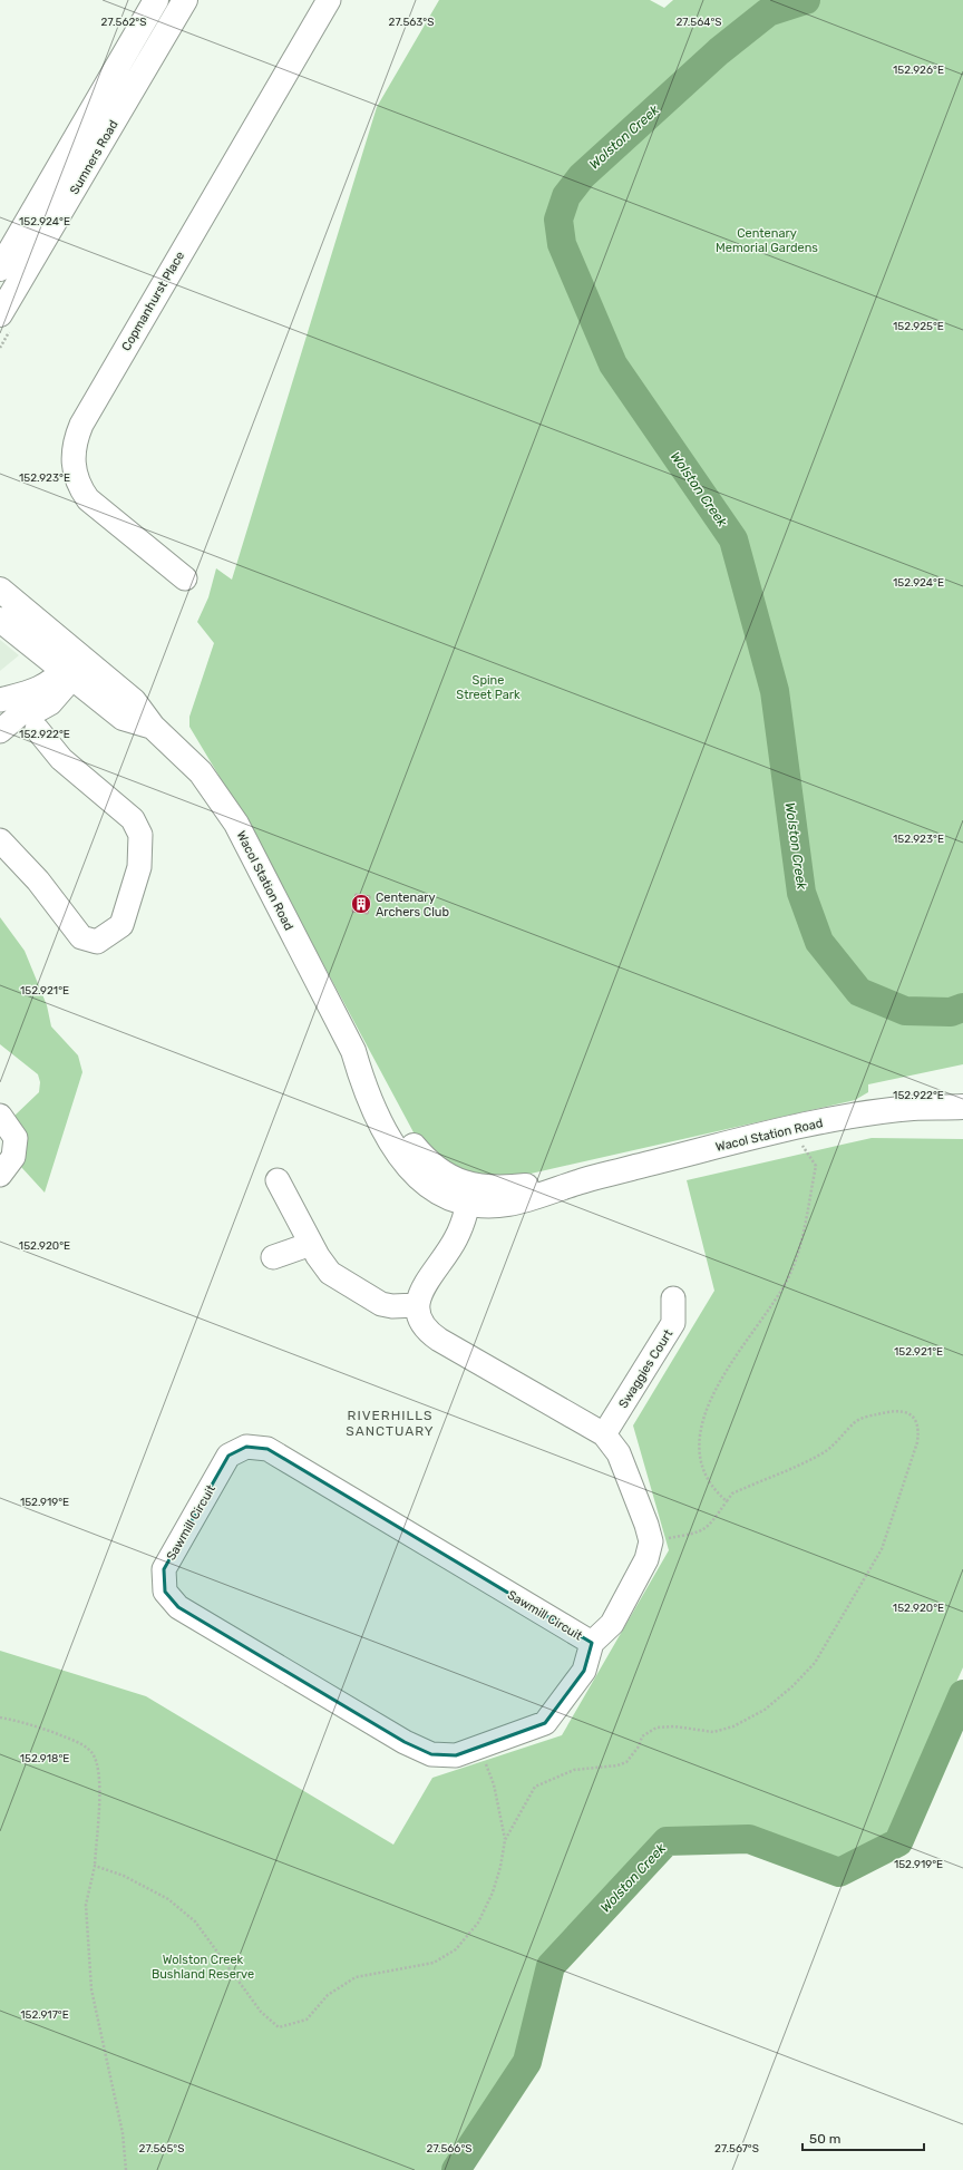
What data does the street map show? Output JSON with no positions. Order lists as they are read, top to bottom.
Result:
{
  "streets": {
    "main road": ["Sumners Road", "Wacol Station Road"],
    "street": ["Copmanhurst Place", "Swaggies Court", "Sawmill Circuit"]
  },
  "districts": ["RIVERHILLS SANCTUARY"],
  "water": ["Wolston Creek"],
  "parks": ["Centenary Memorial Gardens", "Spine Street Park", "Wolston Creek Bushland Reserve"],
  "places": {
    "building": ["Centenary Archers Club"]
  },
  "scale_bar": "50 m",
  "coordinates": [
    "27.562°S",
    "27.563°S",
    "27.564°S",
    "152.926°E",
    "152.924°E",
    "152.925°E",
    "152.923°E",
    "152.922°E",
    "152.921°E",
    "152.920°E",
    "152.919°E",
    "152.918°E",
    "152.917°E",
    "27.565°S",
    "27.566°S",
    "27.567°S"
  ]
}
